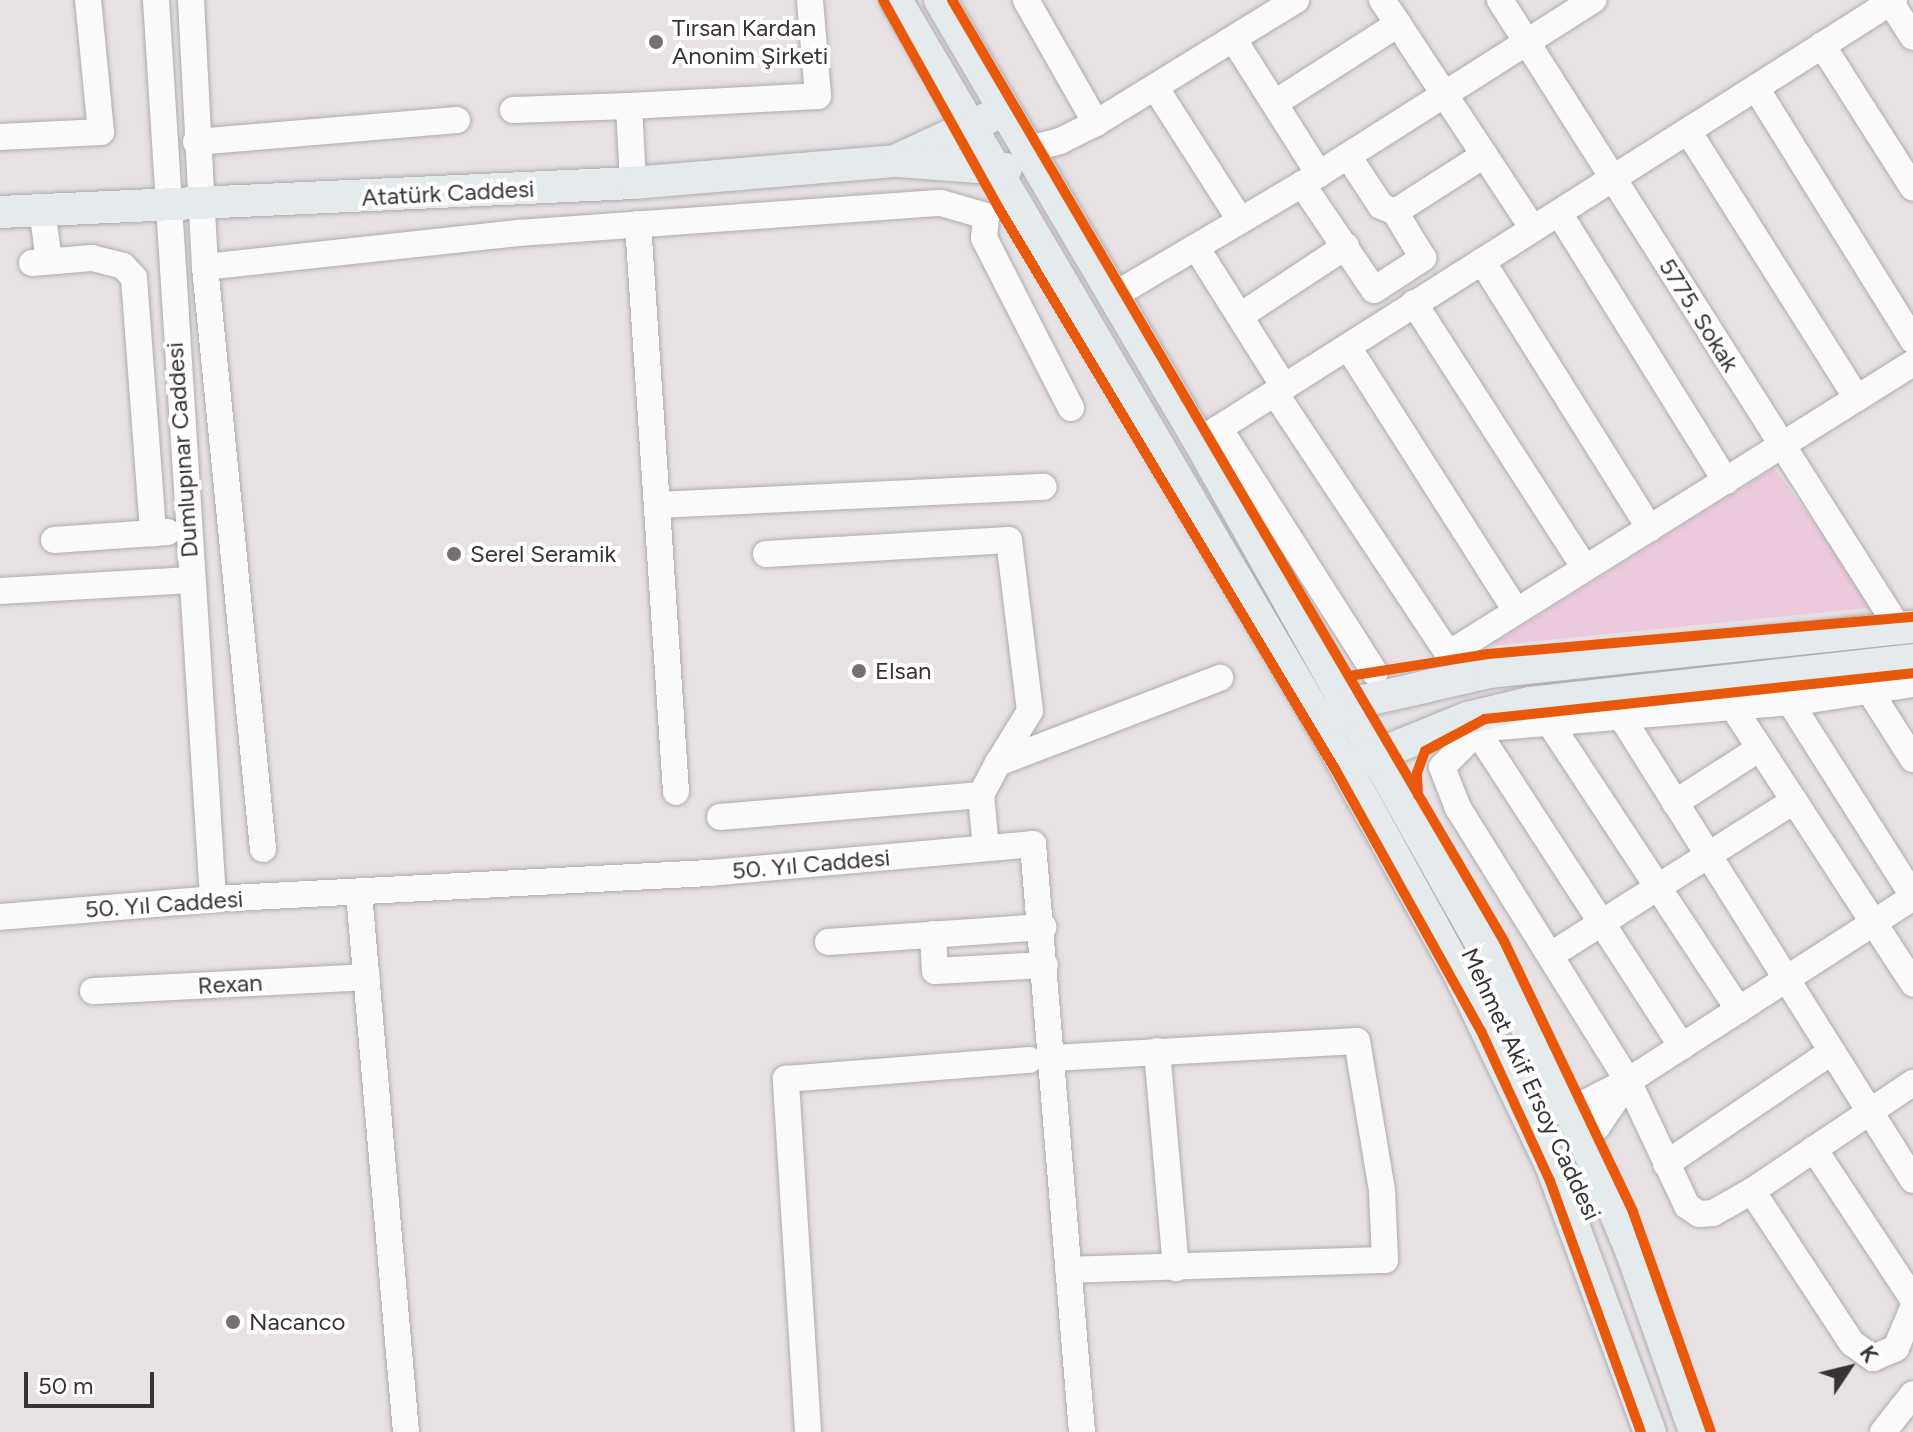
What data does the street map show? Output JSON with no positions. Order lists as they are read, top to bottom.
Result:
{
  "streets": {
    "main road": ["Atatürk Caddesi", "Mehmet Akif Ersoy Caddesi"],
    "street": [
      "5775. Sokak",
      "Dumlupınar Caddesi",
      "50. Yıl Caddesi",
      "Rexan"
    ]
  },
  "crossings": [
    ["Atatürk Caddesi", "Dumlupınar Caddesi"],
    ["Dumlupınar Caddesi", "50. Yıl Caddesi"]
  ],
  "places": [
    "Tırsan Kardan Anonim Şirketi",
    "Serel Seramik",
    "Elsan",
    "Nacanco"
  ],
  "scale_bar": "50 m",
  "north": "top right"
}
